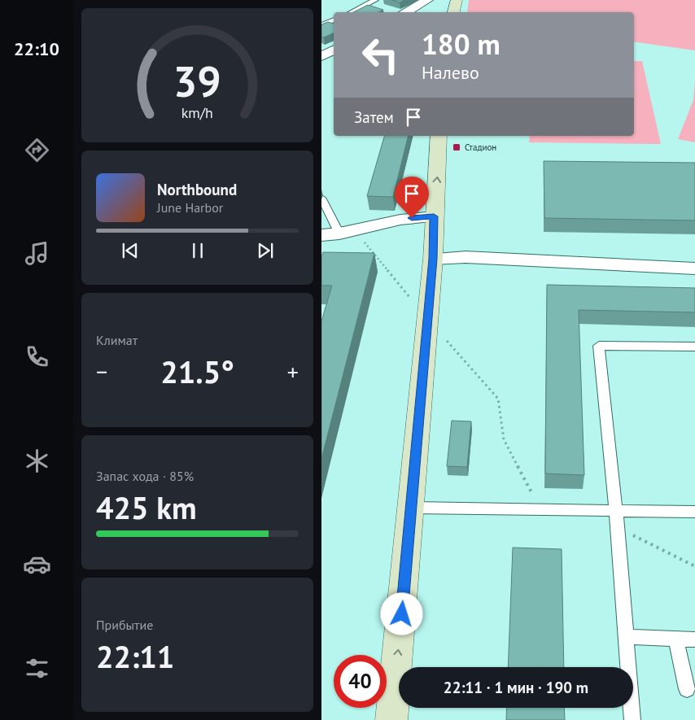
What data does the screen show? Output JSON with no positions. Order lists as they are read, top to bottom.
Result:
{
  "places": {
    "transit": ["Стадион"]
  },
  "page": {
    "tabs": "22:10",
    "turn": ["180 m", "Налево"],
    "then": "Затем",
    "song": ["Northbound", "June Harbor"],
    "tile": [
      "Климат",
      ["Запас хода · 85%", "425 km"],
      ["Прибытие", "22:11"]
    ],
    "heat": ["−", "21.5°", "+"],
    "limit": "40",
    "trip": "22:11 · 1 мин · 190 m",
    "gauge": ["39", "km/h"]
  }
}
